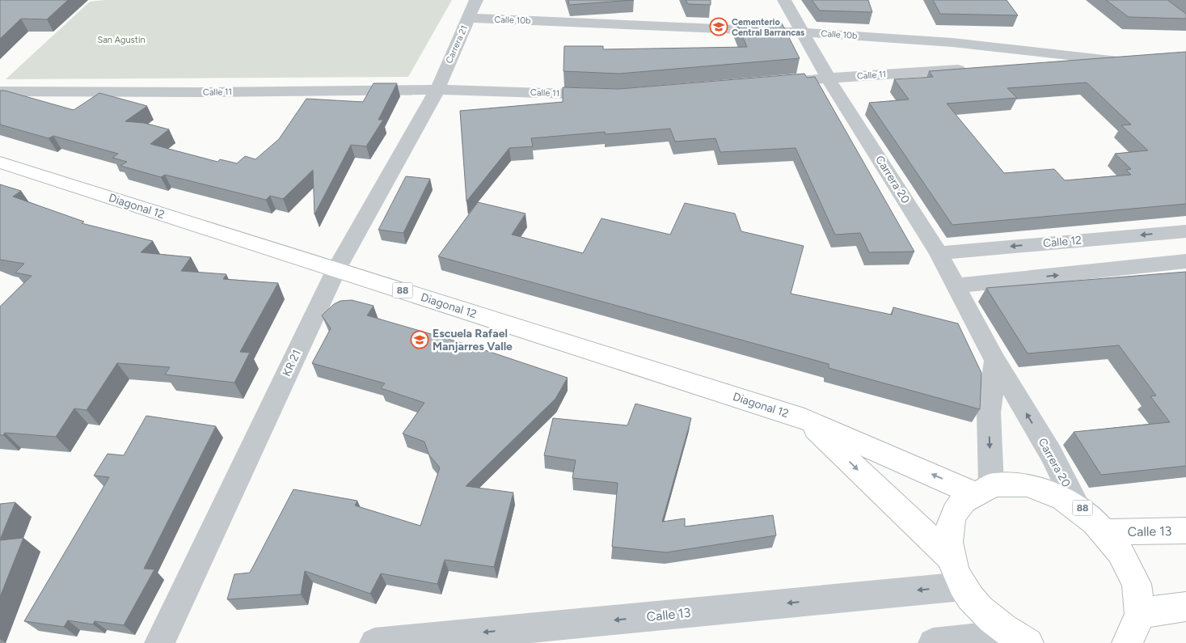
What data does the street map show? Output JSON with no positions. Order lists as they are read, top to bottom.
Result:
{
  "streets": {
    "highway": ["Diagonal 12", "88", "Calle 13"],
    "street": [
      "Calle 10b",
      "Carrera 21",
      "Calle 11",
      "Carrera 20",
      "Calle 12",
      "KR 21"
    ]
  },
  "crossings": [
    ["Calle 10b", "Carrera 21"],
    ["Calle 10b", "Carrera 20"],
    ["Carrera 21", "Calle 11"],
    ["Carrera 21", "KR 21"],
    ["Calle 11", "Carrera 20"],
    ["Calle 11", "KR 21"],
    ["Carrera 20", "Calle 12"],
    ["Carrera 20", "88"],
    ["Diagonal 12", "88"],
    ["Diagonal 12", "KR 21"],
    ["88", "Calle 13"]
  ],
  "one_way": ["Calle 13"],
  "parks": ["San Agustin"],
  "places": {
    "school or university": ["Cementerio Central Barrancas", "Escuela Rafael Manjarres Valle"]
  }
}
